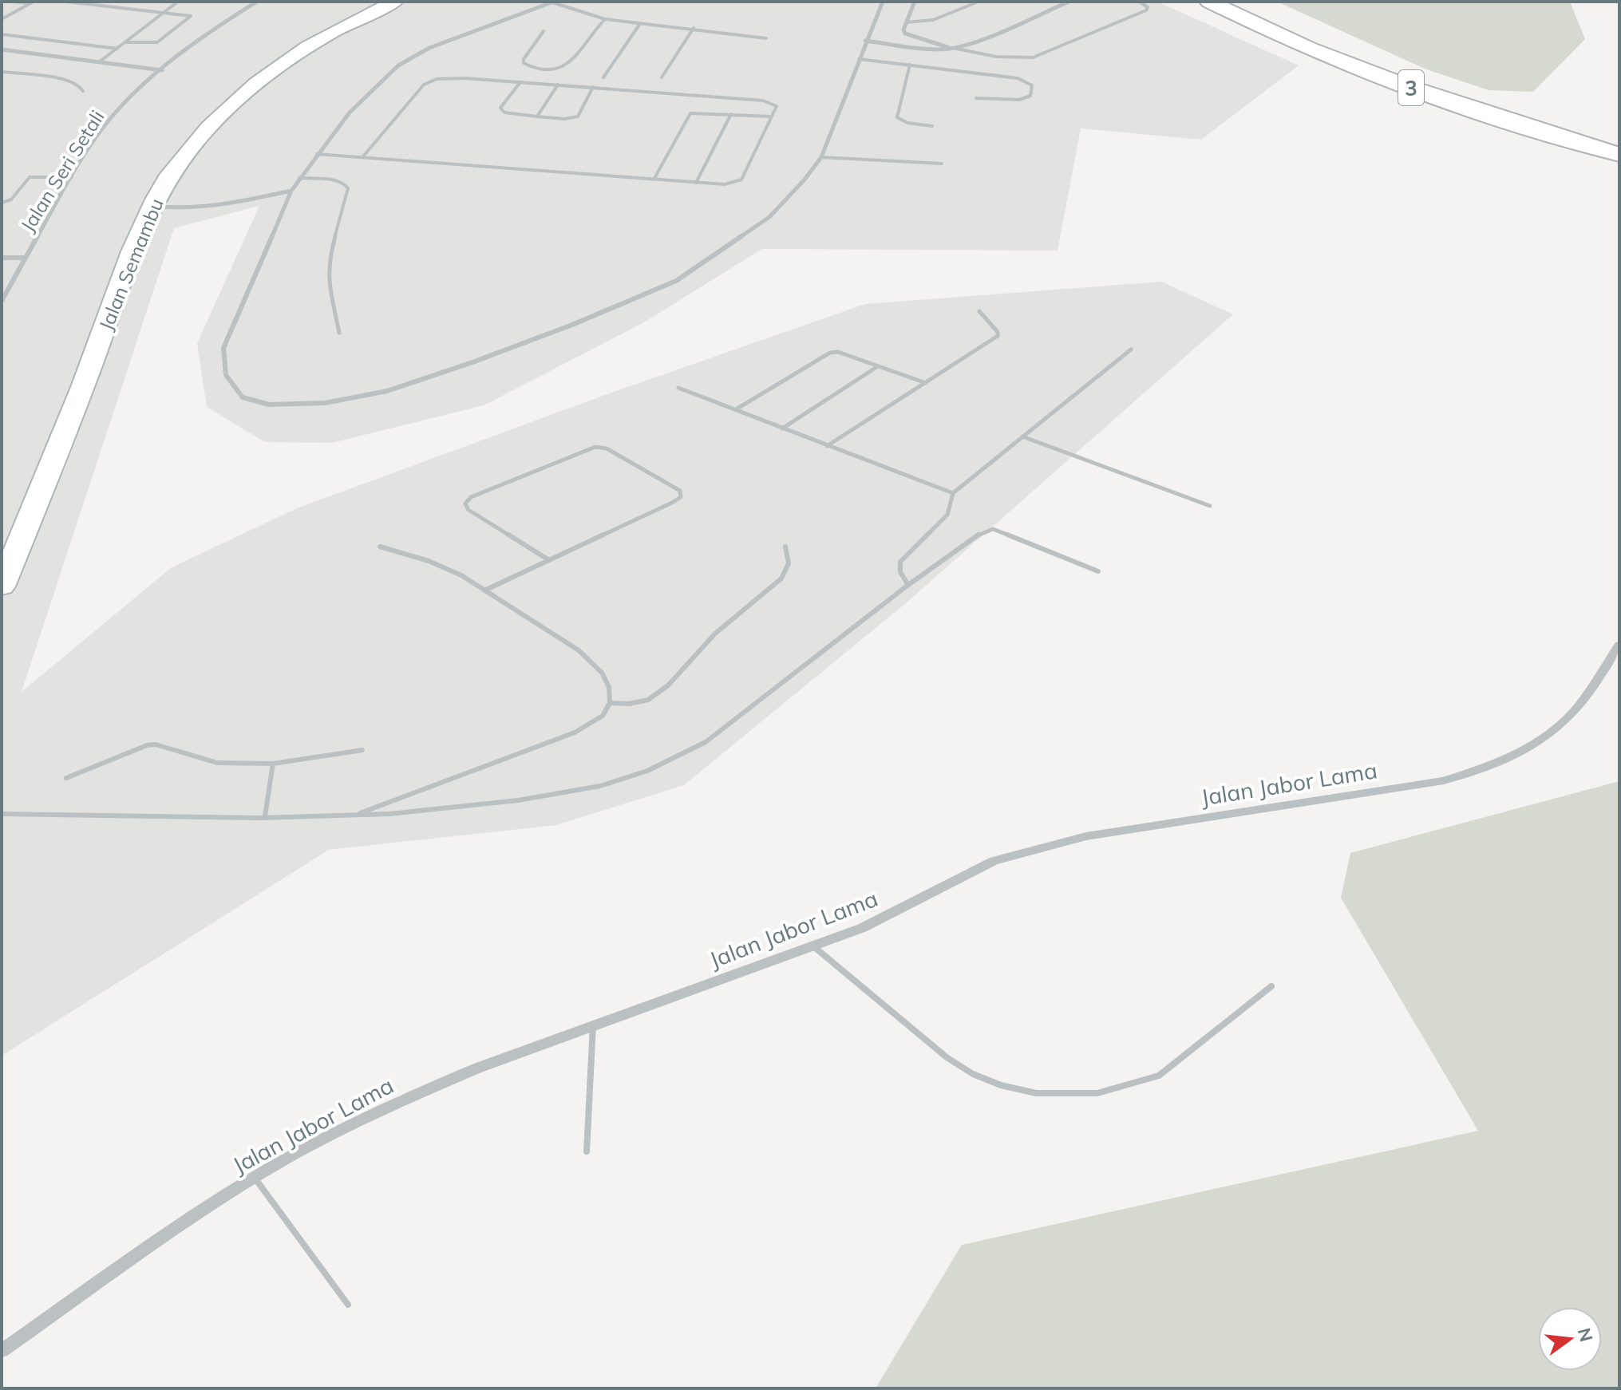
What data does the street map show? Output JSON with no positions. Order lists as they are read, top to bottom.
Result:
{
  "streets": {
    "highway": ["3"],
    "main road": ["Jalan Semambu"],
    "street": ["Jalan Seri Setali", "Jalan Jabor Lama"]
  },
  "north": "right"
}
